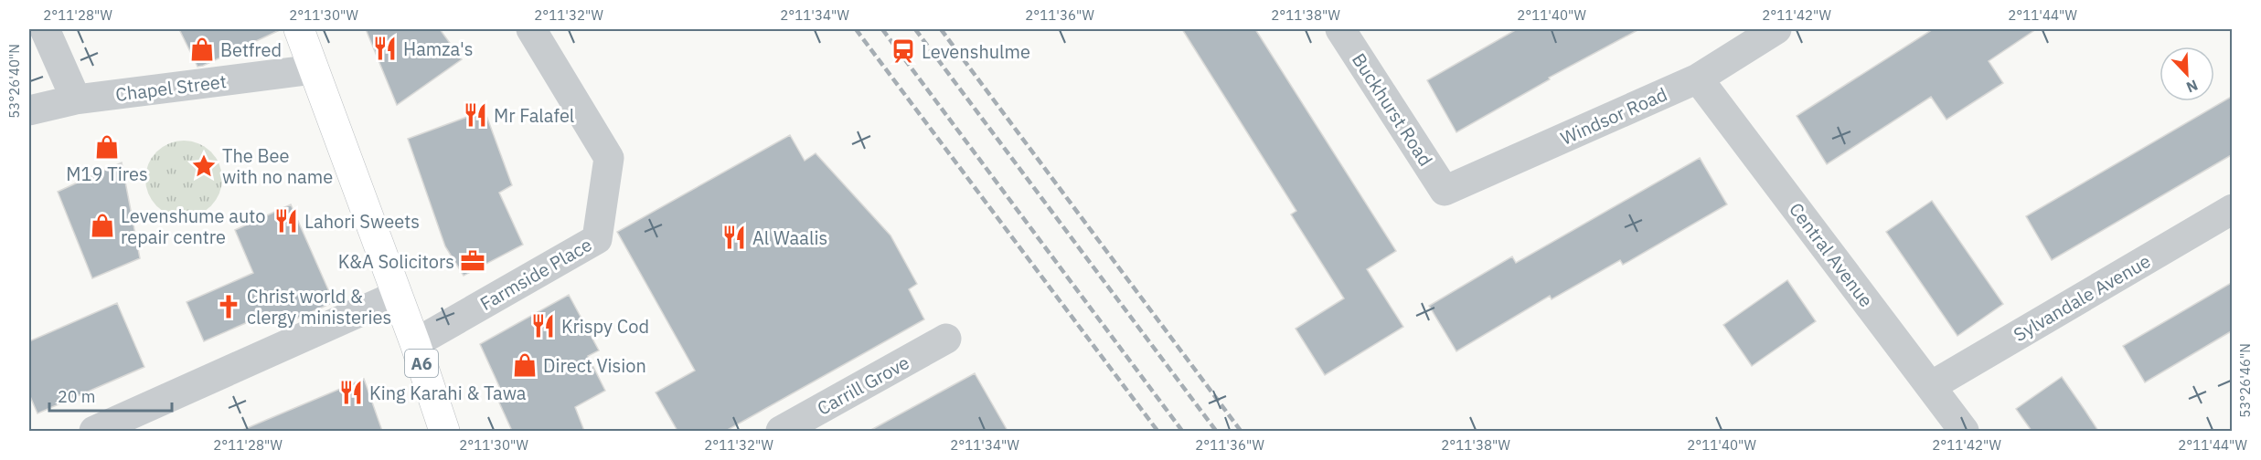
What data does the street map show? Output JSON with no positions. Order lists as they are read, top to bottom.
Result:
{
  "streets": {
    "highway": ["A6"],
    "street": [
      "Chapel Street",
      "Buckhurst Road",
      "Windsor Road",
      "Central Avenue",
      "Farmside Place",
      "Sylvandale Avenue",
      "Carrill Grove"
    ]
  },
  "crossings": [
    ["Chapel Street", "A6"],
    ["Buckhurst Road", "Windsor Road"],
    ["Windsor Road", "Central Avenue"],
    ["Central Avenue", "Sylvandale Avenue"],
    ["Farmside Place", "A6"]
  ],
  "places": {
    "restaurant": [
      "Hamza's",
      "Mr Falafel",
      "Lahori Sweets",
      "Al Waalis",
      "Krispy Cod",
      "King Karahi & Tawa"
    ],
    "shop": [
      "Betfred",
      "M19 Tires",
      "Levenshume auto repair centre",
      "Direct Vision"
    ],
    "station": ["Levenshulme"],
    "place": ["The Bee with no name"],
    "office": ["K&A Solicitors"],
    "church": ["Christ world & clergy ministeries"]
  },
  "scale_bar": "20 m",
  "north": "bottom right",
  "coordinates": [
    "2°11'28\"W",
    "2°11'30\"W",
    "2°11'32\"W",
    "2°11'34\"W",
    "2°11'36\"W",
    "2°11'38\"W",
    "2°11'40\"W",
    "2°11'42\"W",
    "2°11'44\"W",
    "53°26'40\"N",
    "53°26'46\"N"
  ]
}
